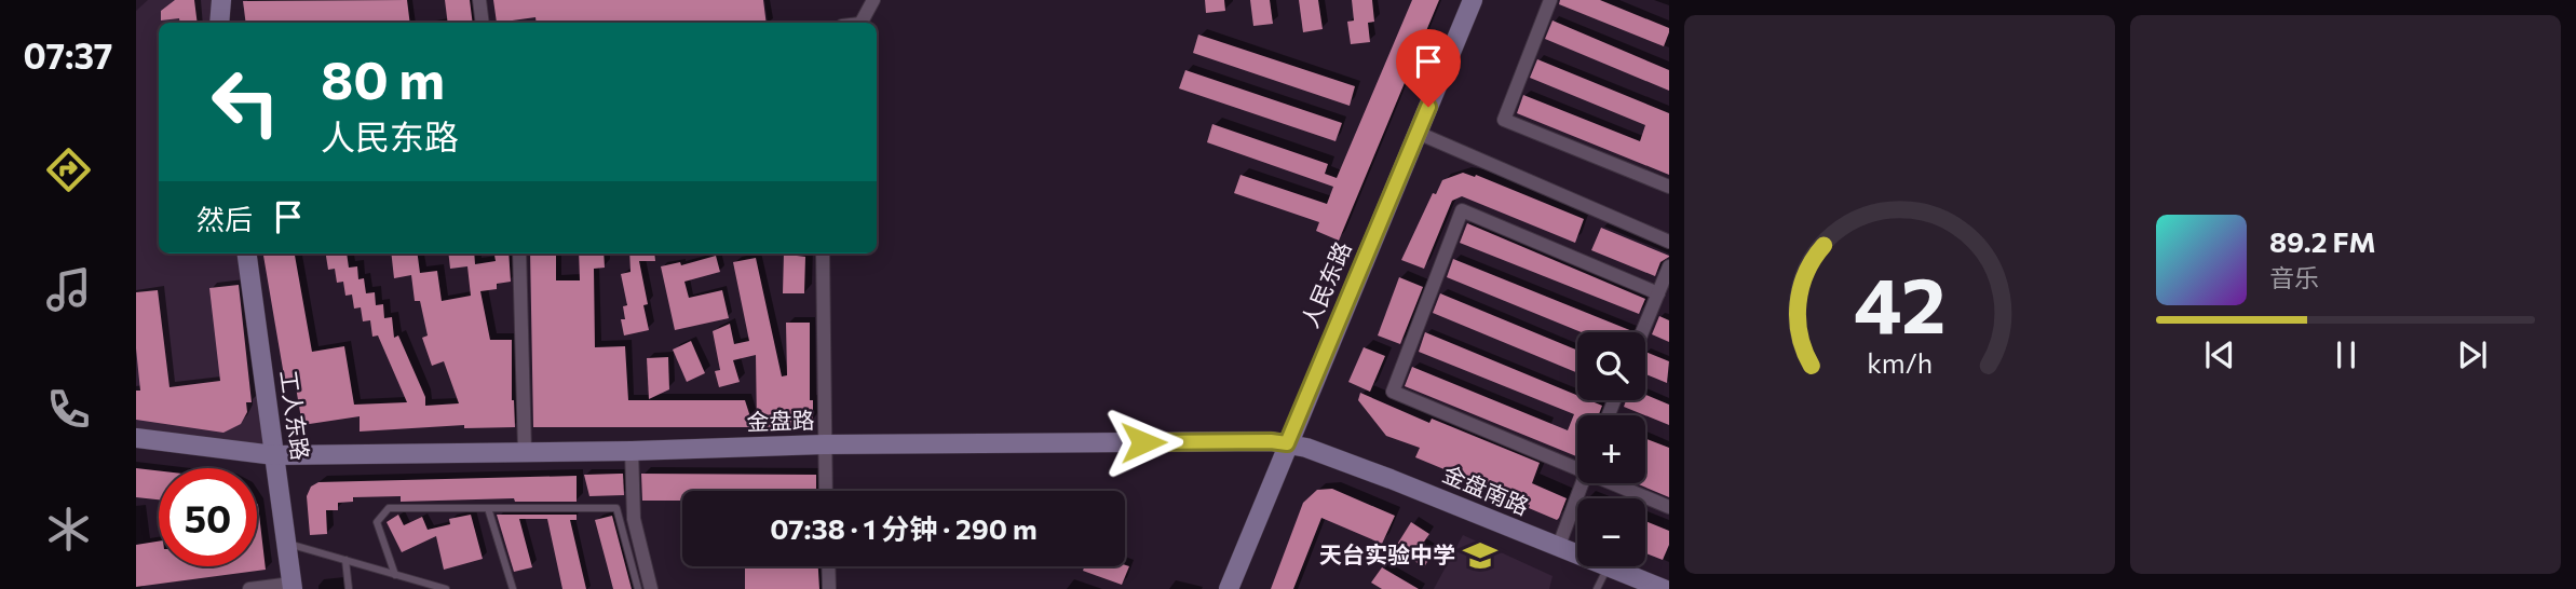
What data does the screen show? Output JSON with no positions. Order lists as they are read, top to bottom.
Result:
{
  "streets": {
    "main road": [
      "人民东路",
      "工人东路",
      "金盘路",
      "金盘南路"
    ]
  },
  "crossings": [
    ["人民东路", "金盘路"],
    ["人民东路", "金盘南路"],
    ["工人东路", "金盘路"],
    ["金盘路", "金盘南路"]
  ],
  "places": {
    "school or university": ["天台实验中学"]
  },
  "page": {
    "tabs": "07:37",
    "turn": ["80 m", "人民东路"],
    "then": "然后",
    "song": ["89.2 FM", "音乐"],
    "map_buttons": ["+", "−"],
    "limit": "50",
    "trip": "07:38 · 1 分钟 · 290 m",
    "gauge": ["42", "km/h"]
  }
}
